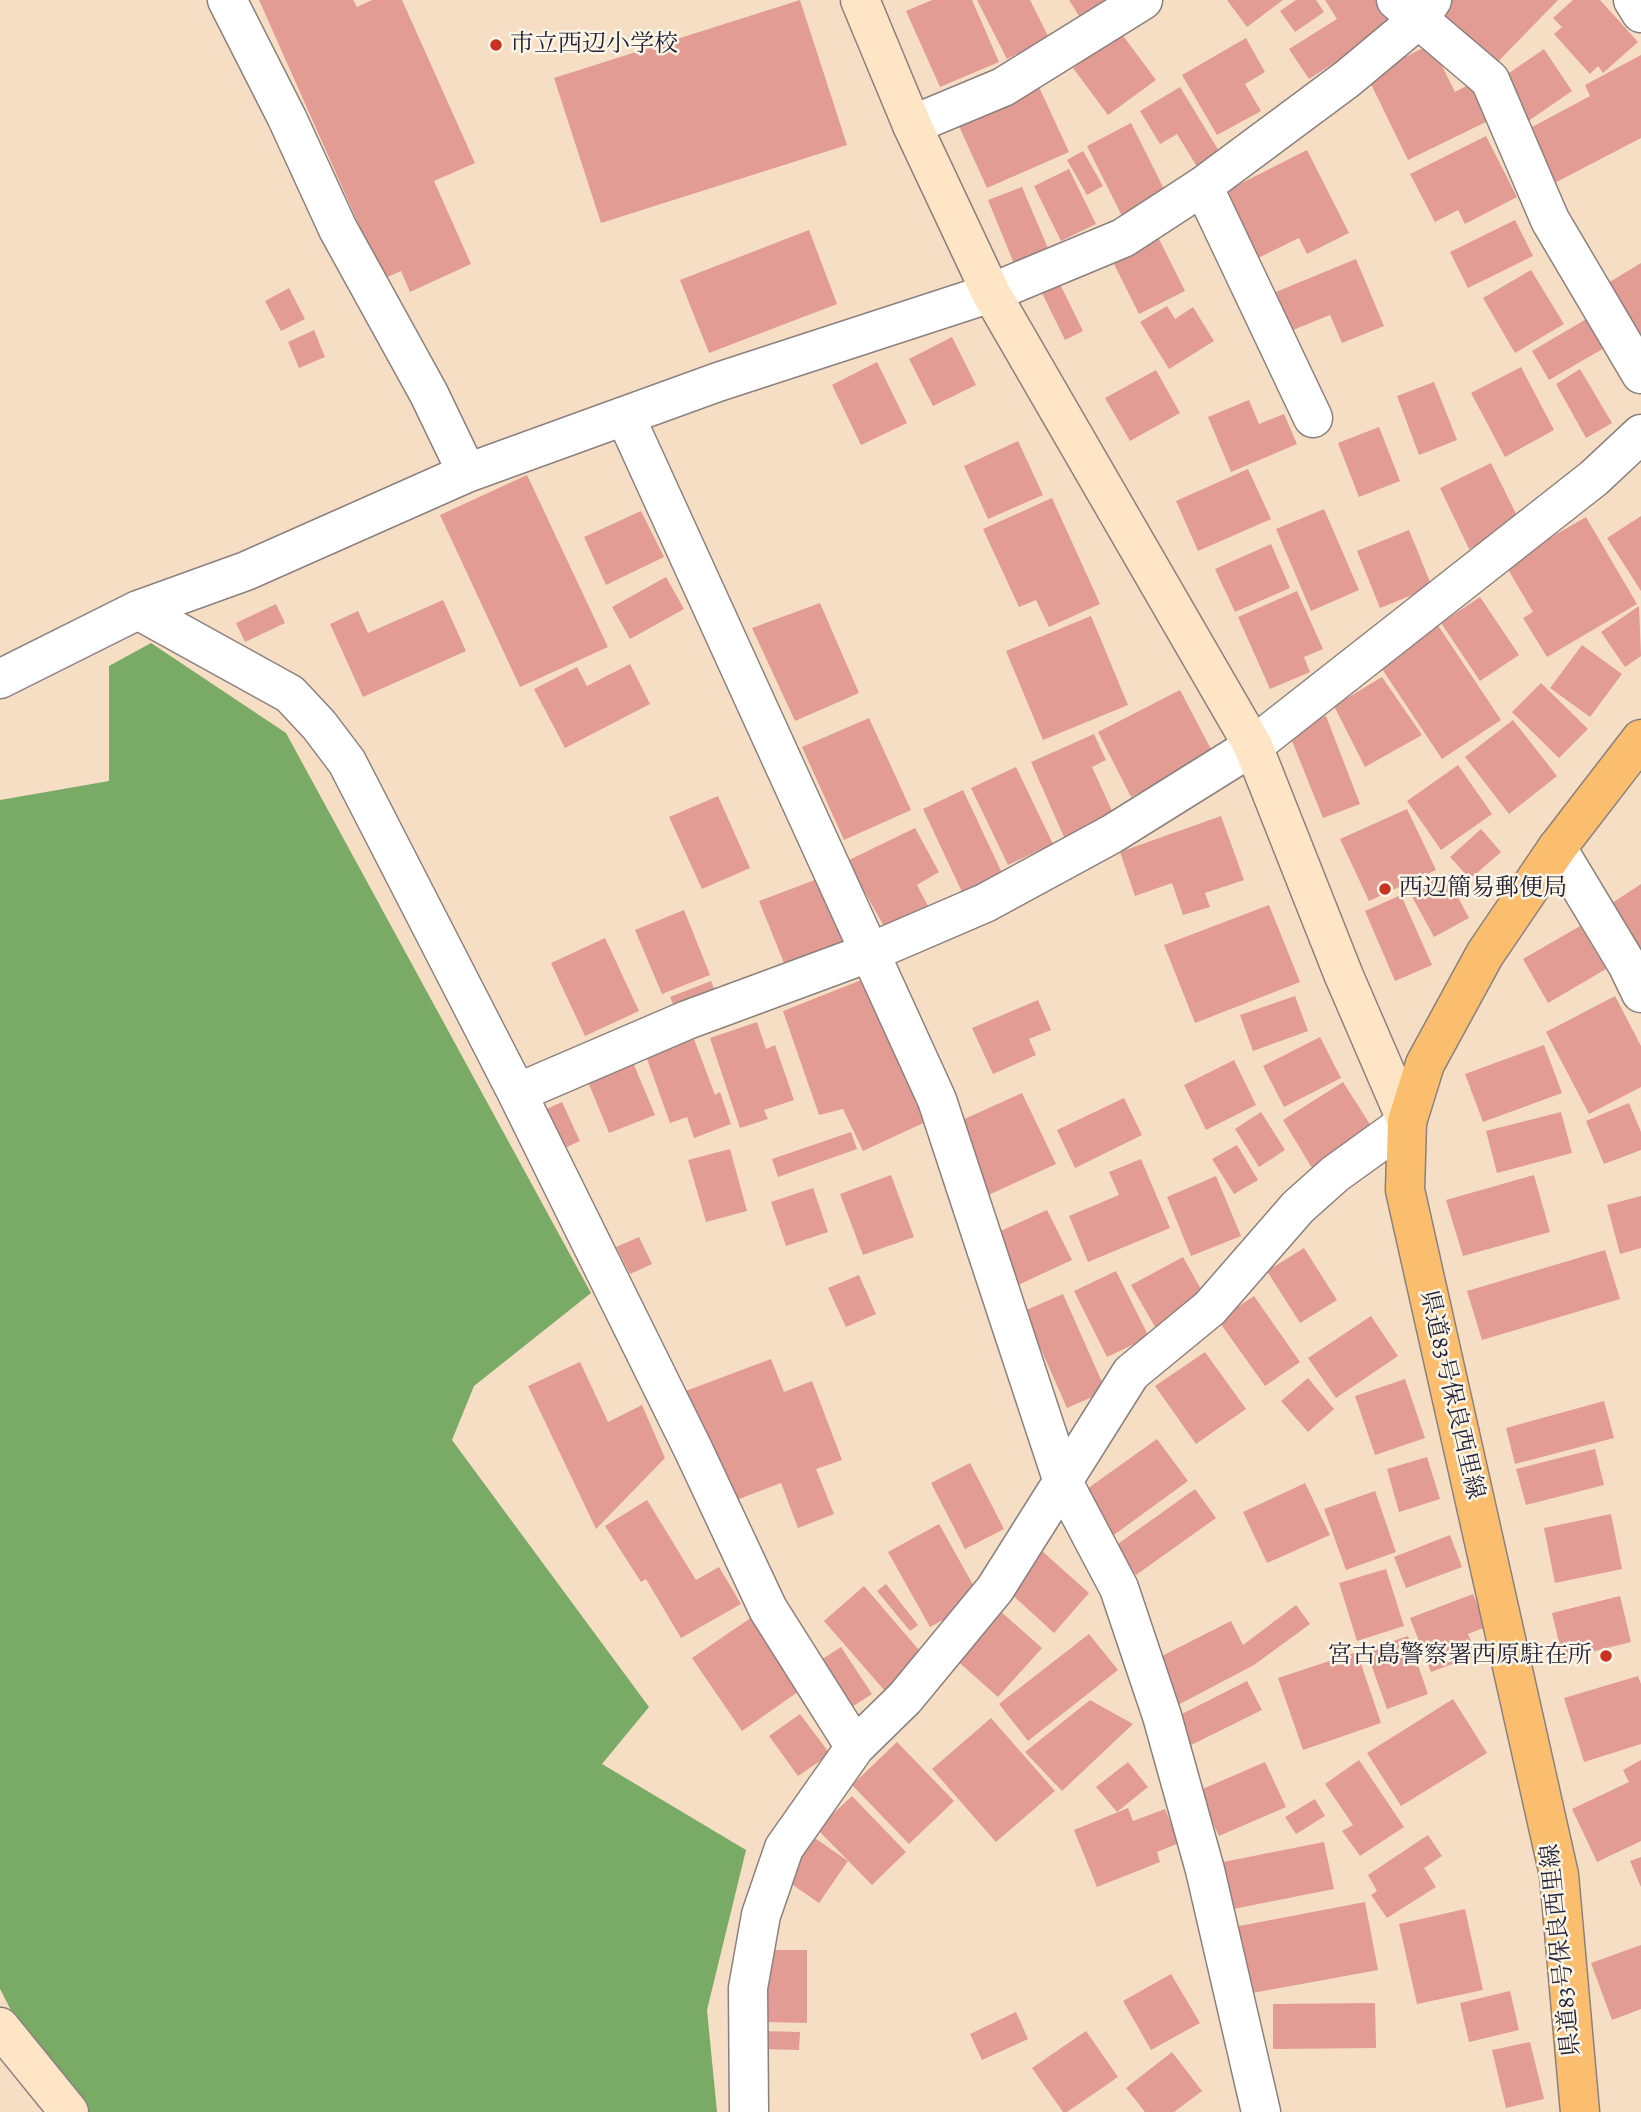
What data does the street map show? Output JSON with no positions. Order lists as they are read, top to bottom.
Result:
{
  "streets": {
    "main road": ["県道83号保良西里線"]
  },
  "places": ["市立西辺小学校", "西辺簡易郵便局", "宮古島警察署西原駐在所"]
}
